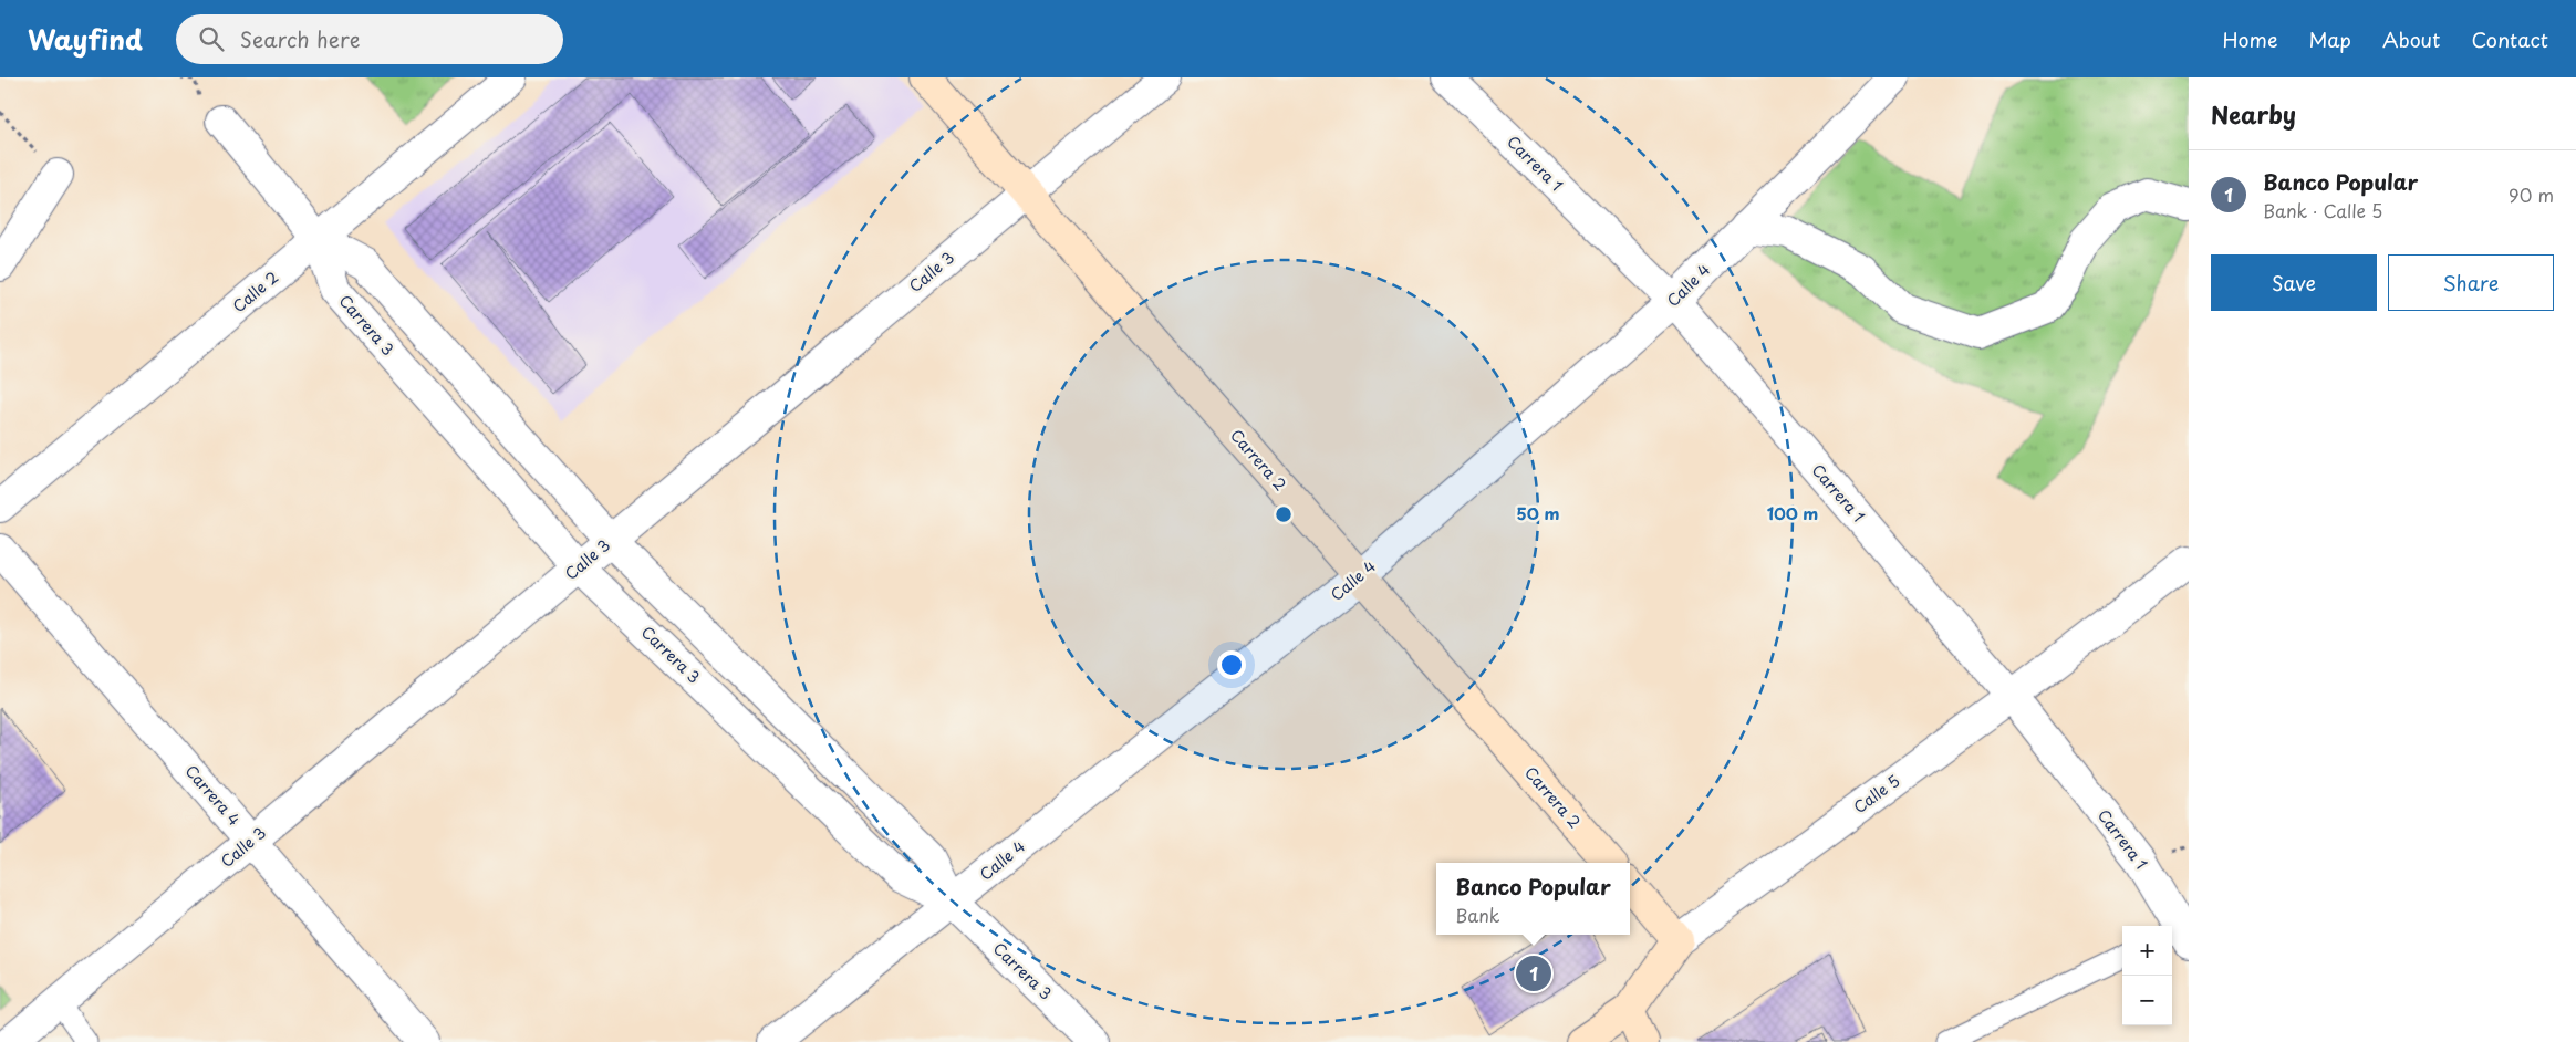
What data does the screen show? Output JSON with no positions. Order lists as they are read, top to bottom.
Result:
{
  "streets": {
    "street": [
      "Carrera 1",
      "Calle 3",
      "Calle 4",
      "Calle 2",
      "Carrera 3",
      "Carrera 2",
      "Calle 5",
      "Carrera 4"
    ]
  },
  "crossings": [
    ["Carrera 1", "Calle 4"],
    ["Carrera 1", "Calle 5"],
    ["Calle 3", "Carrera 3"],
    ["Calle 3", "Carrera 2"],
    ["Calle 3", "Carrera 4"],
    ["Calle 4", "Carrera 3"],
    ["Calle 4", "Carrera 2"],
    ["Calle 2", "Carrera 3"]
  ],
  "page": {
    "header": "Wayfind",
    "search": "Search here",
    "nav": [
      "Home",
      "Map",
      "About",
      "Contact"
    ],
    "heading": "Nearby",
    "list": [
      {
        "mark": "1",
        "name": "Banco Popular",
        "note": "Bank · Calle 5",
        "value": "90 m"
      }
    ],
    "buttons": ["Save", "Share"],
    "popup": ["Banco Popular", "Bank"],
    "map_buttons": ["+", "−"],
    "pins": "1"
  },
  "rings": ["50 m", "100 m"]
}
